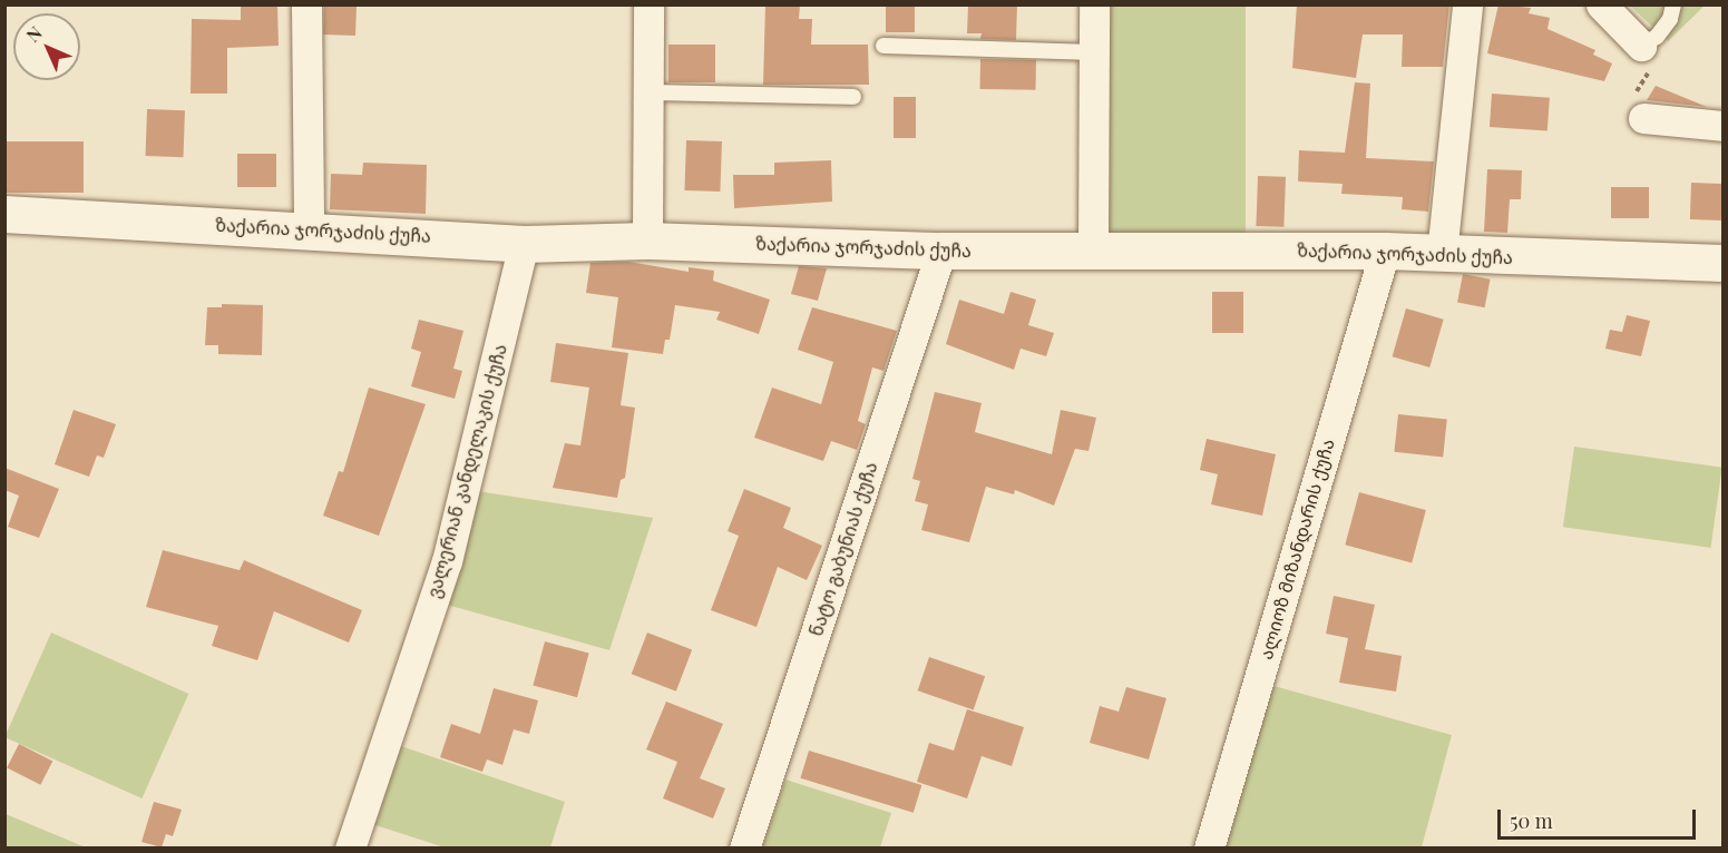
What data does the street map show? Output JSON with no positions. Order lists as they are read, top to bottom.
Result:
{
  "streets": {
    "street": [
      "ზაქარია ჯორჯაძის ქუჩა",
      "ვალერიან კანდელაკის ქუჩა",
      "ნატო გაბუნიას ქუჩა",
      "ალიოზ მიზანდარის ქუჩა"
    ]
  },
  "crossings": [
    ["ზაქარია ჯორჯაძის ქუჩა", "ვალერიან კანდელაკის ქუჩა"],
    ["ზაქარია ჯორჯაძის ქუჩა", "ნატო გაბუნიას ქუჩა"],
    ["ზაქარია ჯორჯაძის ქუჩა", "ალიოზ მიზანდარის ქუჩა"]
  ],
  "scale_bar": "50 m",
  "north": "top left"
}
